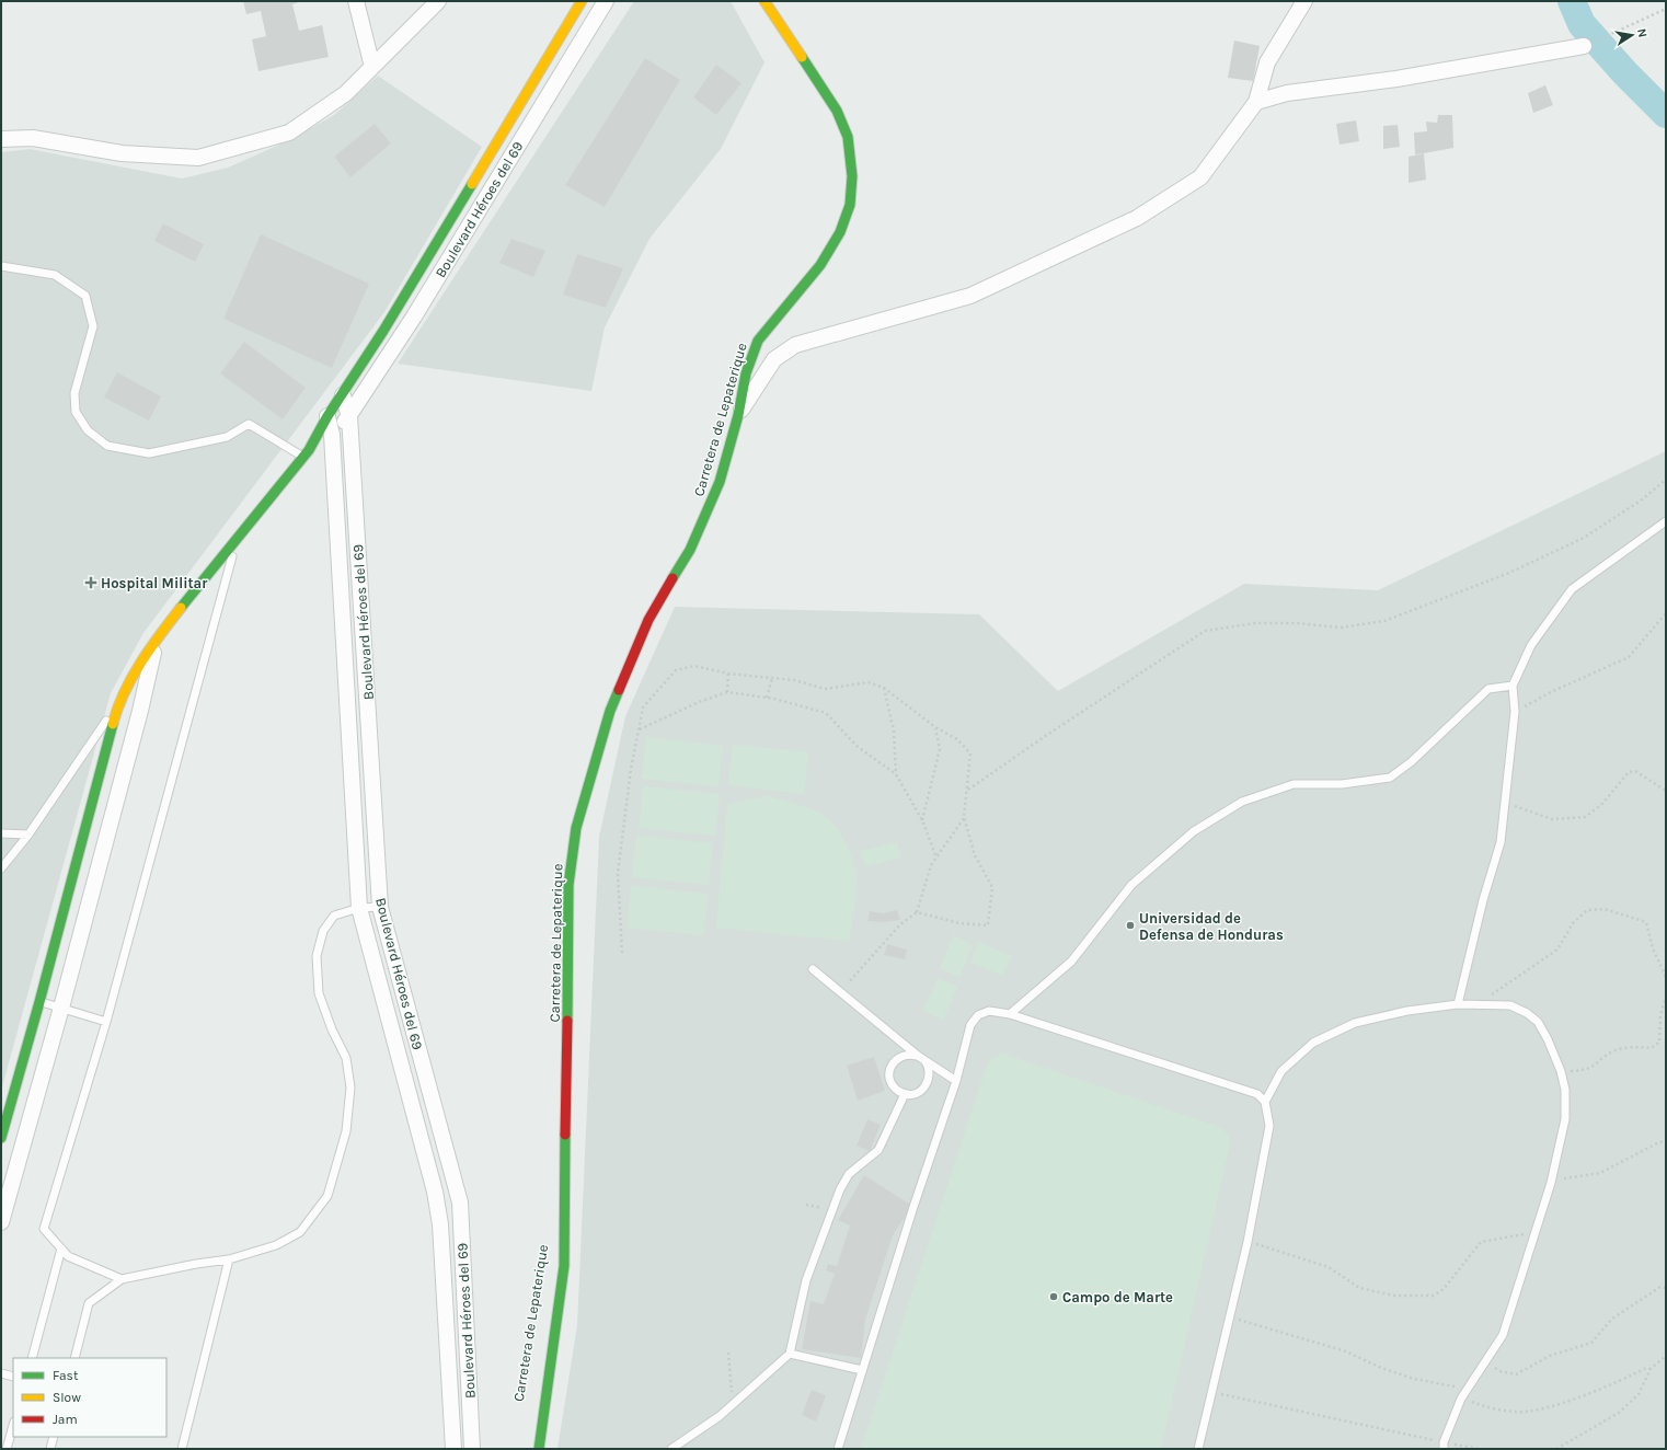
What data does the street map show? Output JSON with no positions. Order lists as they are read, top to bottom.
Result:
{
  "streets": {
    "main road": ["Boulevard Héroes del 69", "Carretera de Lepaterique"]
  },
  "places": {
    "health": ["Hospital Militar"],
    "other": ["Universidad de Defensa de Honduras", "Campo de Marte"]
  },
  "legend": ["Fast", "Slow", "Jam"],
  "north": "right"
}
